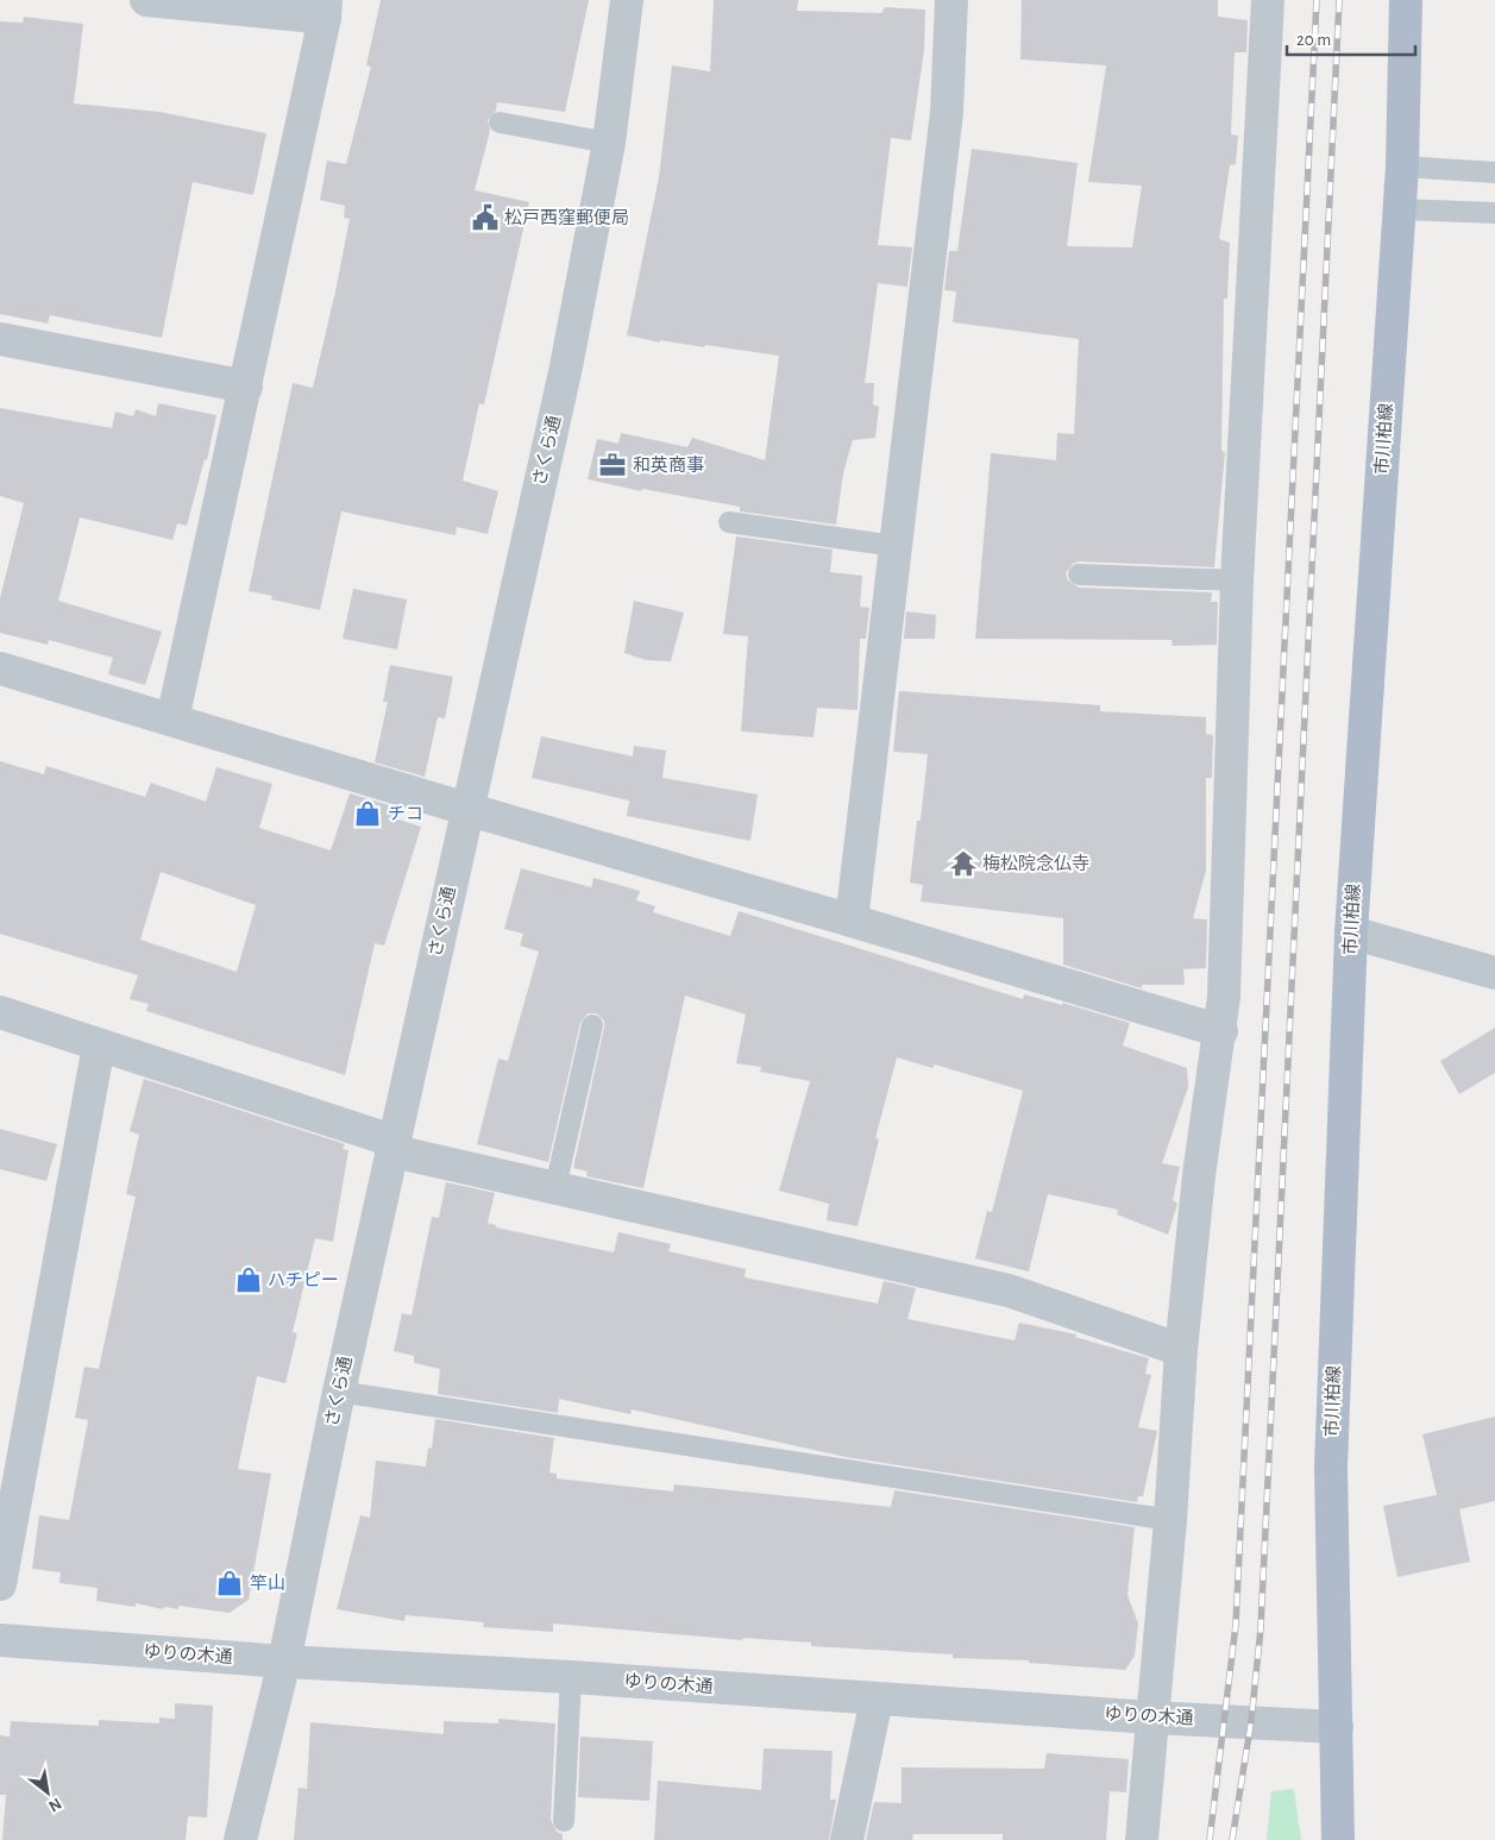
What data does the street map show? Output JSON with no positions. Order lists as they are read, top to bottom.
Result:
{
  "streets": {
    "main road": ["市川柏線"],
    "street": ["さくら通", "ゆりの木通"]
  },
  "crossings": [
    ["市川柏線", "ゆりの木通"],
    ["さくら通", "ゆりの木通"]
  ],
  "places": {
    "public building": ["松戸西窪郵便局"],
    "office": ["和英商事"],
    "shop": ["チコ", "ハチピー", "竿山"],
    "temple": ["梅松院念仏寺"]
  },
  "scale_bar": "20 m",
  "north": "bottom right"
}
